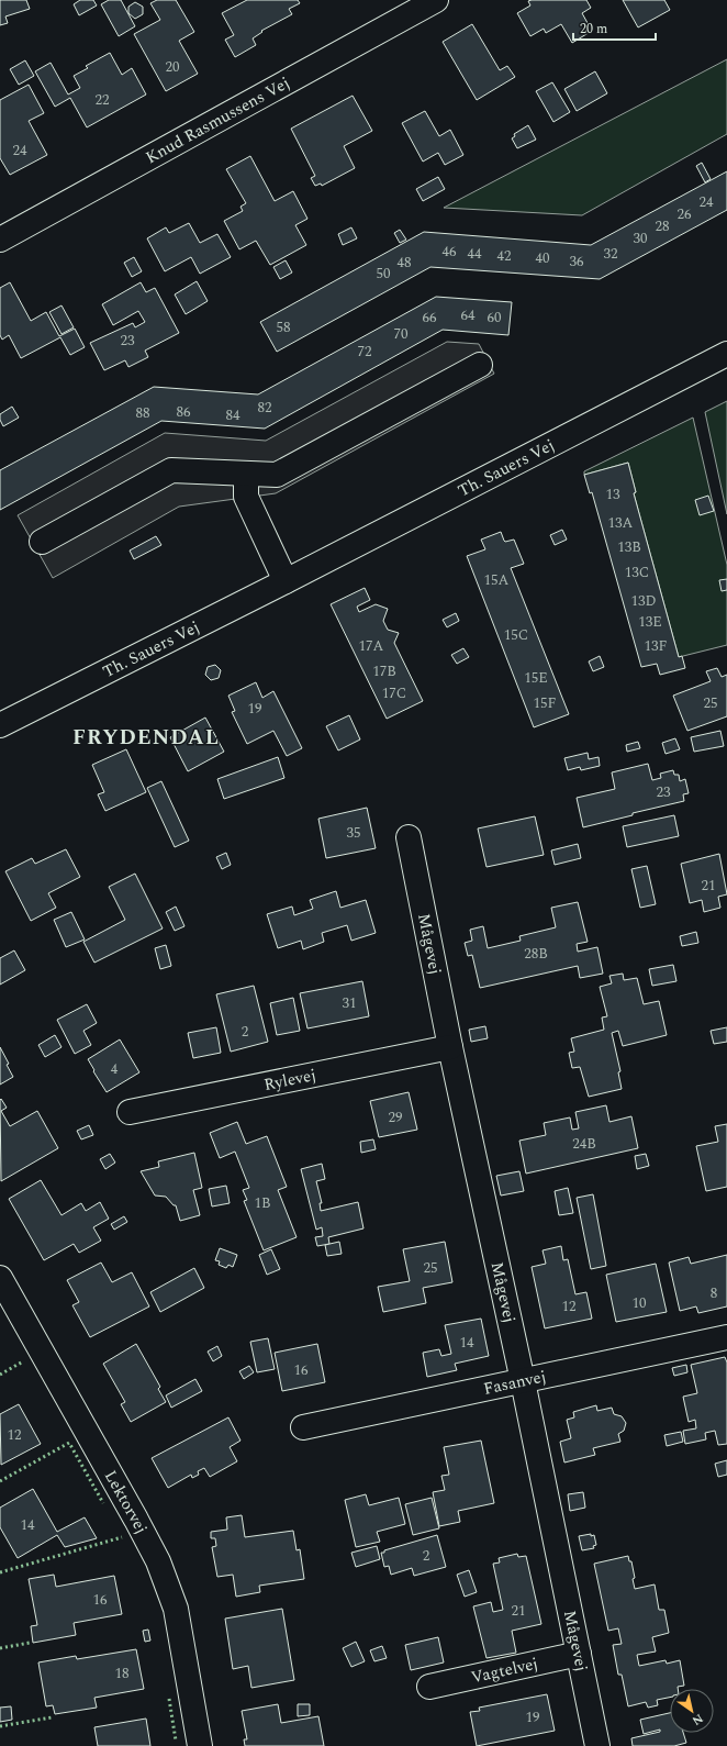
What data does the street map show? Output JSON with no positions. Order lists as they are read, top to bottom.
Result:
{
  "streets": {
    "street": [
      "Knud Rasmussens Vej",
      "Th. Sauers Vej",
      "Mågevej",
      "Rylevej",
      "Fasanvej",
      "Lektorvej",
      "Vagtelvej"
    ]
  },
  "crossings": [
    ["Mågevej", "Rylevej"],
    ["Mågevej", "Fasanvej"],
    ["Mågevej", "Vagtelvej"]
  ],
  "districts": ["FRYDENDAL"],
  "house_numbers": [
    "20",
    "22",
    "24",
    "24",
    "26",
    "28",
    "30",
    "46",
    "44",
    "32",
    "42",
    "40",
    "36",
    "48",
    "50",
    "64",
    "66",
    "60",
    "58",
    "70",
    "23",
    "72",
    "82",
    "86",
    "88",
    "84",
    "13",
    "13A",
    "13B",
    "13C",
    "15A",
    "13D",
    "13E",
    "15C",
    "17A",
    "13F",
    "17B",
    "15E",
    "17C",
    "15F",
    "25",
    "19",
    "23",
    "35",
    "21",
    "28B",
    "31",
    "2",
    "4",
    "29",
    "24B",
    "1B",
    "25",
    "8",
    "10",
    "12",
    "14",
    "16",
    "12",
    "14",
    "2",
    "16",
    "21",
    "18",
    "19"
  ],
  "scale_bar": "20 m",
  "north": "bottom right"
}
